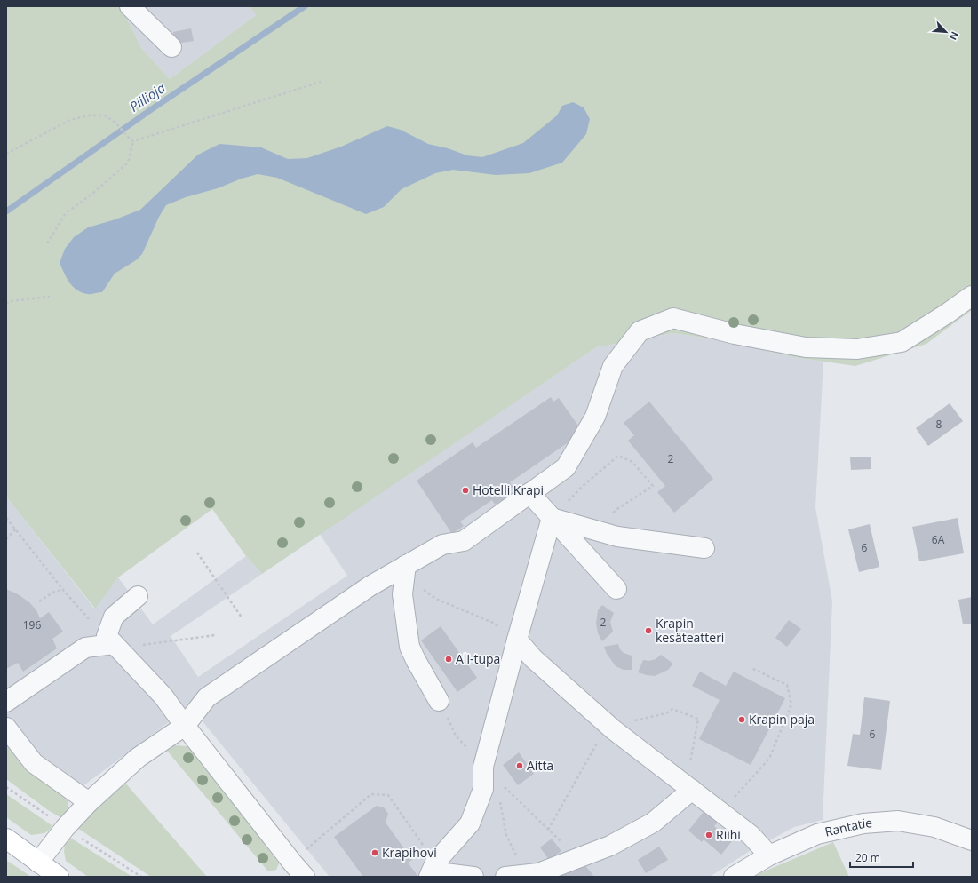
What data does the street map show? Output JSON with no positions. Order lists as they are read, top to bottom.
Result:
{
  "streets": {
    "street": ["Rantatie"]
  },
  "water": ["Piilioja"],
  "places": [
    "Hotelli Krapi",
    "Krapin kesäteatteri",
    "Ali-tupa",
    "Krapin paja",
    "Aitta",
    "Riihi",
    "Krapihovi"
  ],
  "house_numbers": [
    "8",
    "2",
    "6A",
    "6",
    "2",
    "196",
    "6"
  ],
  "scale_bar": "20 m",
  "north": "bottom right"
}
